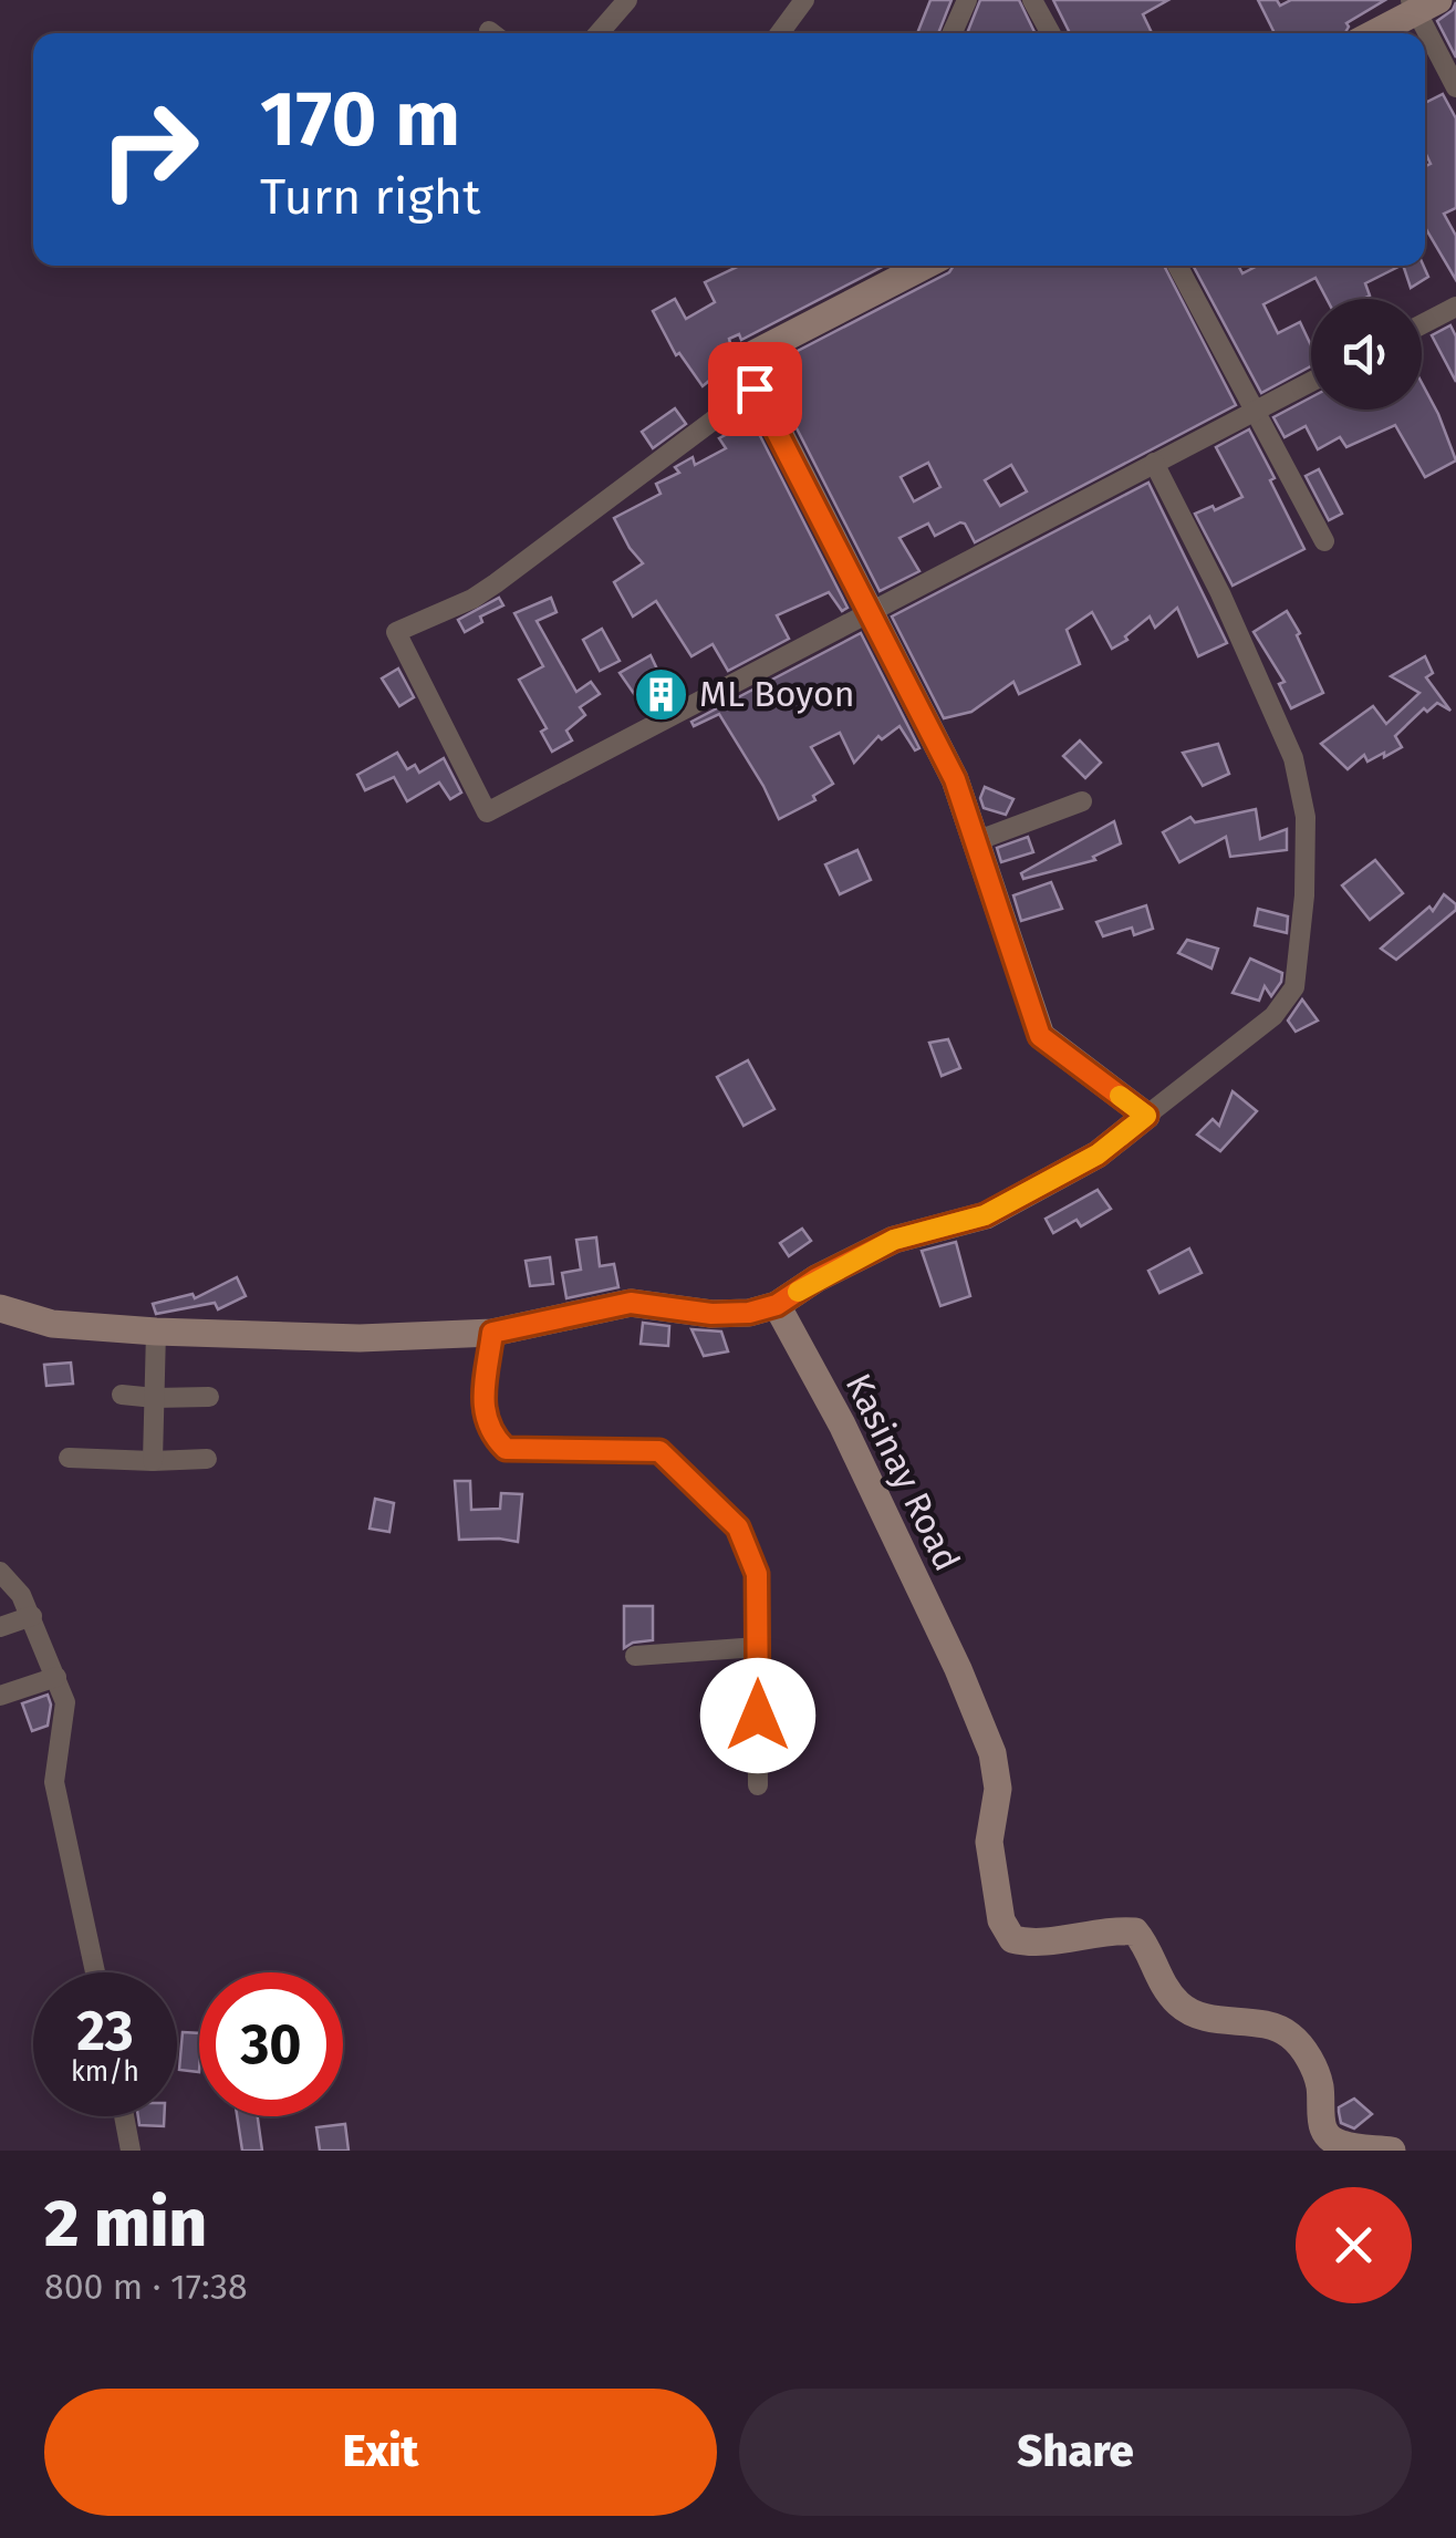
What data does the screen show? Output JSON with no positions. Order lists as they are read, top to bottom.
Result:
{
  "streets": {
    "street": ["Kasinay Road"]
  },
  "places": {
    "building": ["ML Boyon"]
  },
  "page": {
    "turn": ["170 m", "Turn right"],
    "speed": "23 km/h",
    "limit": "30",
    "heading": ["2 min", "800 m · 17:38"],
    "buttons": ["Exit", "Share"]
  }
}
